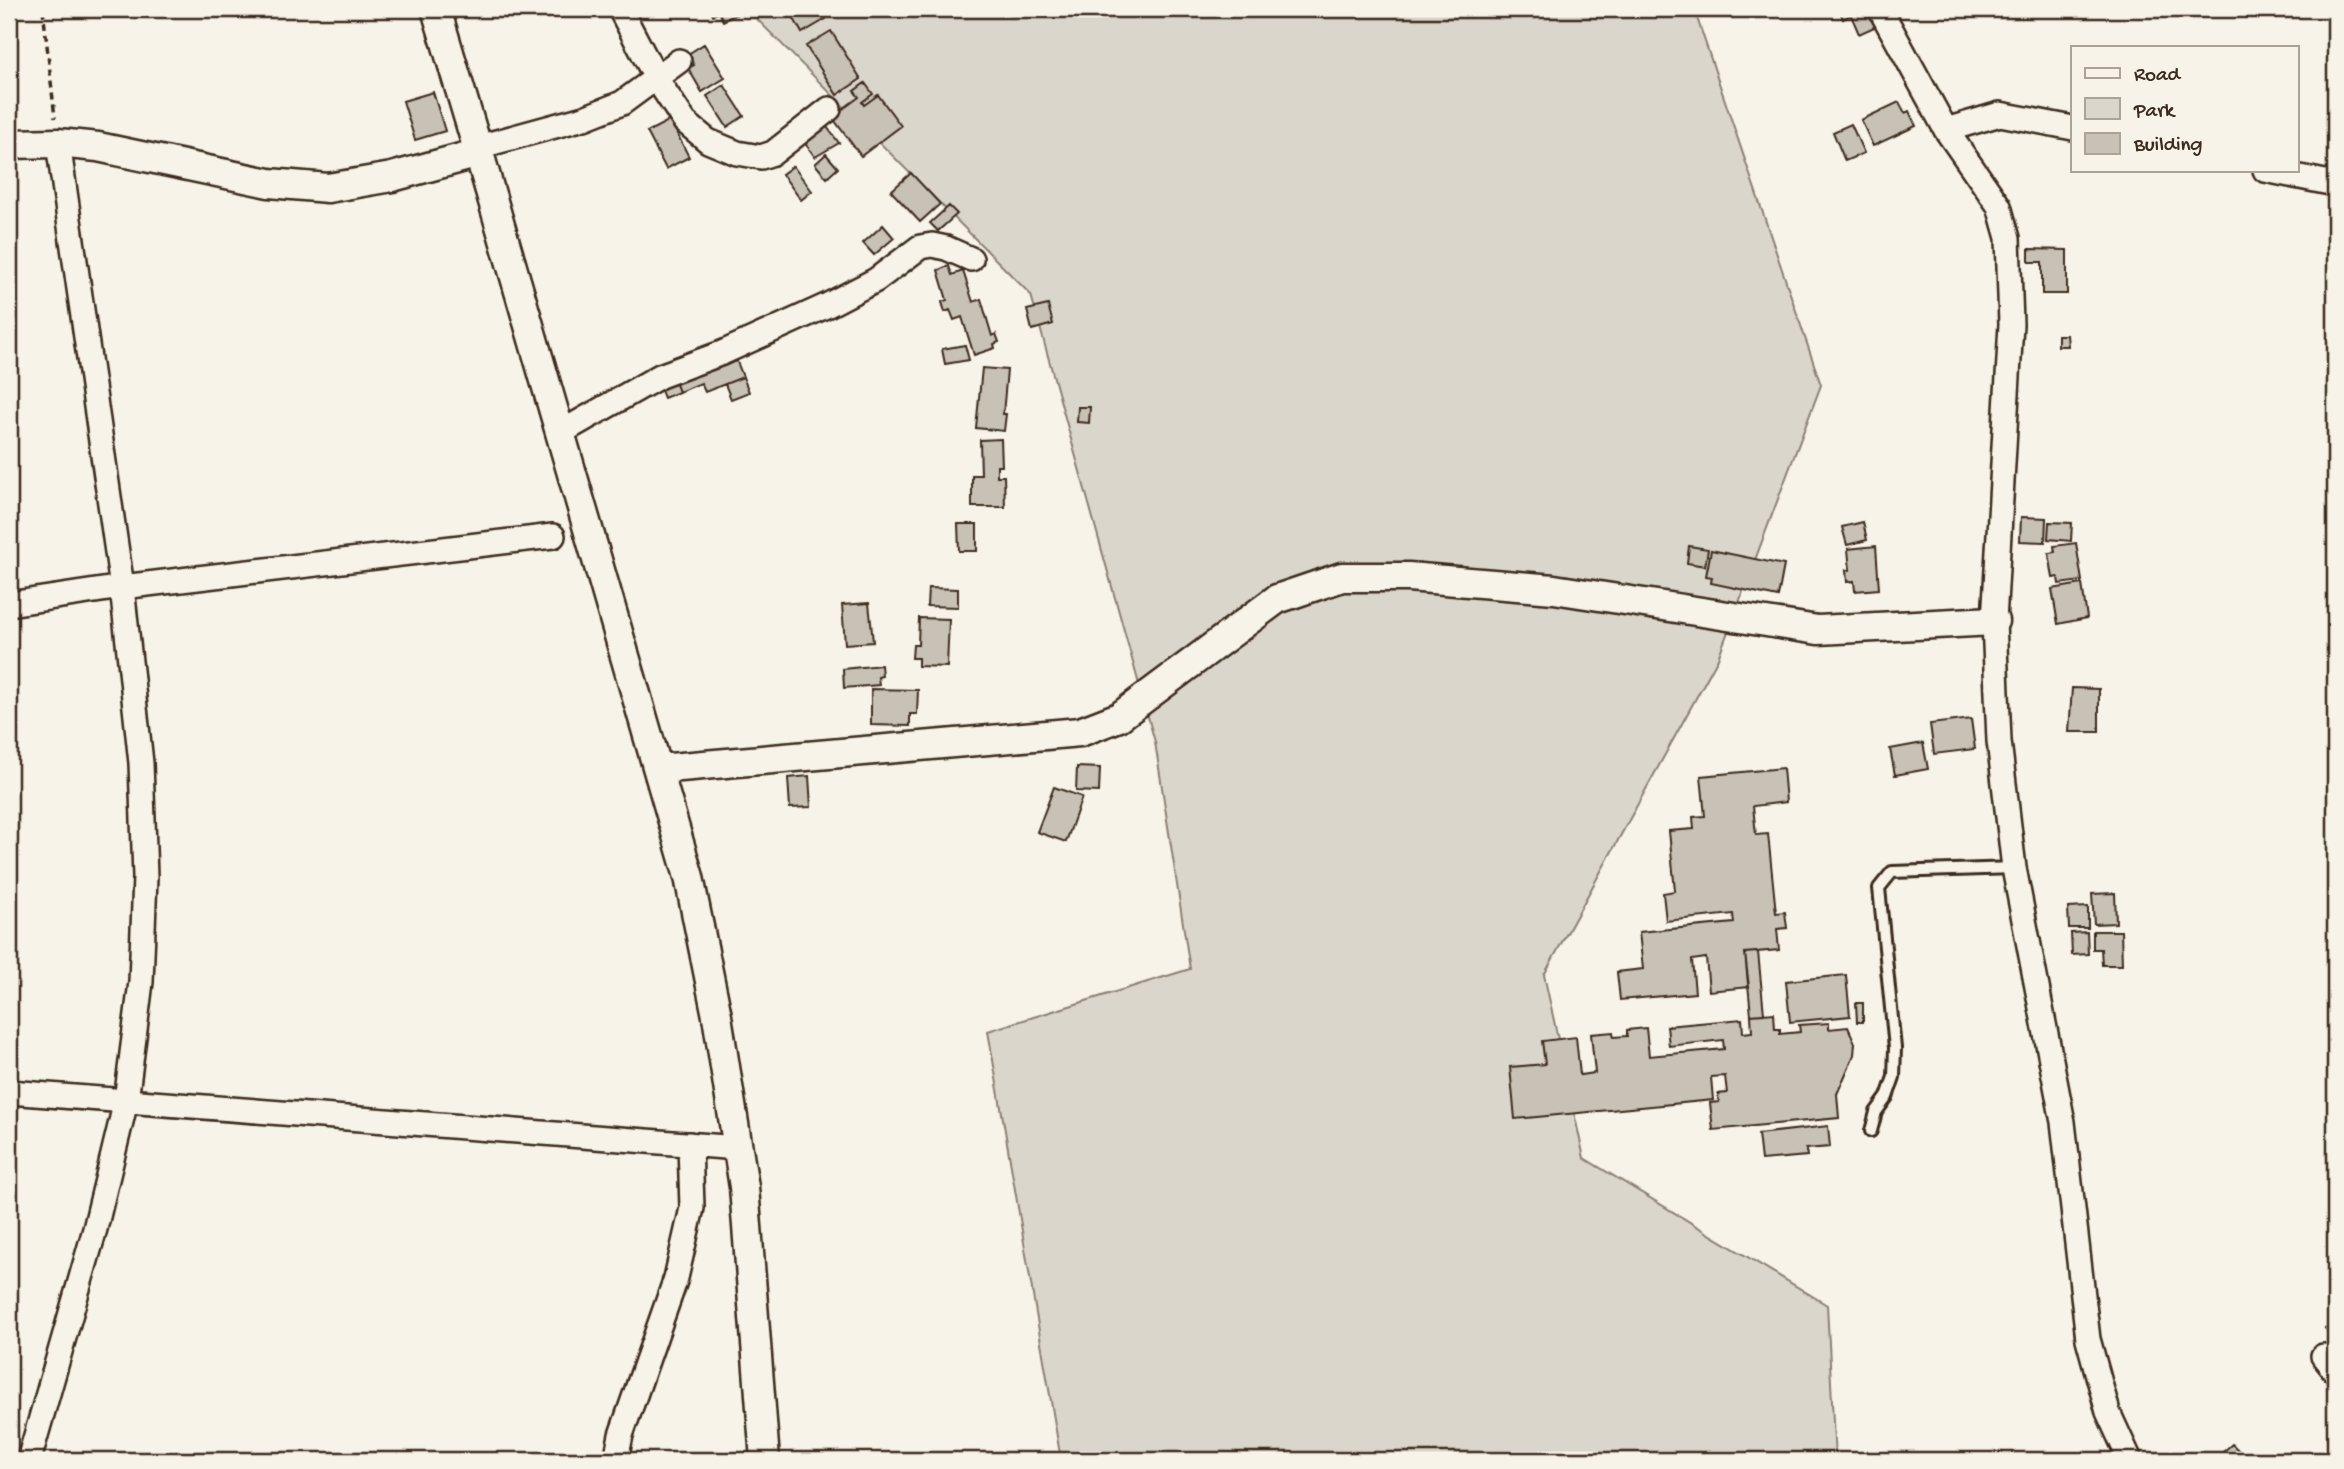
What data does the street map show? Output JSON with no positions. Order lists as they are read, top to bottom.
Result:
{
  "legend": ["Road", "Park", "Building"]
}
